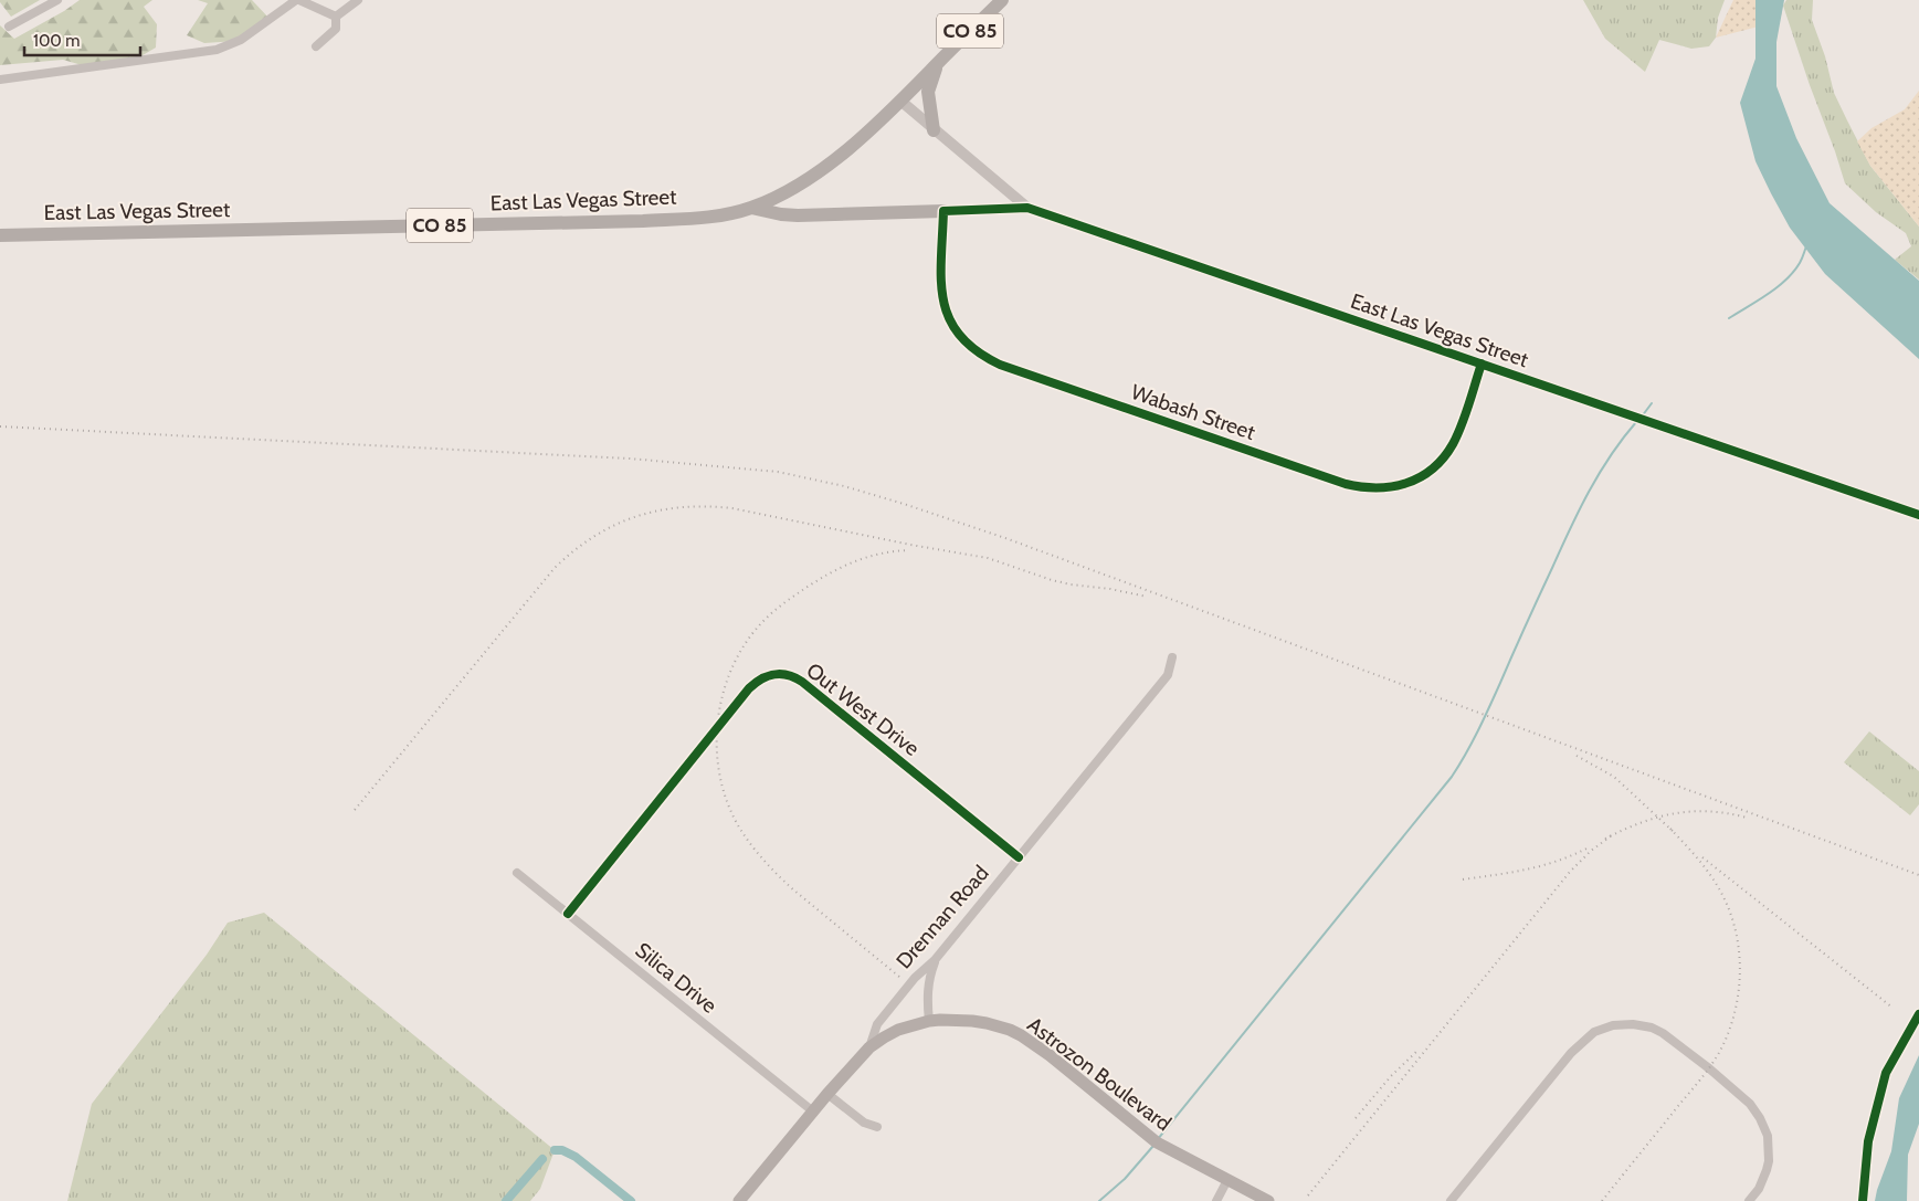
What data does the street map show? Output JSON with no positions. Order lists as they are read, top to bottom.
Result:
{
  "streets": {
    "main road": [
      "CO 85",
      "East Las Vegas Street",
      "Drennan Road",
      "Astrozon Boulevard"
    ],
    "street": ["Wabash Street", "Out West Drive", "Silica Drive"]
  },
  "crossings": [
    ["CO 85", "East Las Vegas Street"],
    ["East Las Vegas Street", "Wabash Street"],
    ["Out West Drive", "Drennan Road"],
    ["Out West Drive", "Silica Drive"],
    ["Drennan Road", "Silica Drive"],
    ["Drennan Road", "Astrozon Boulevard"]
  ],
  "scale_bar": "100 m"
}
